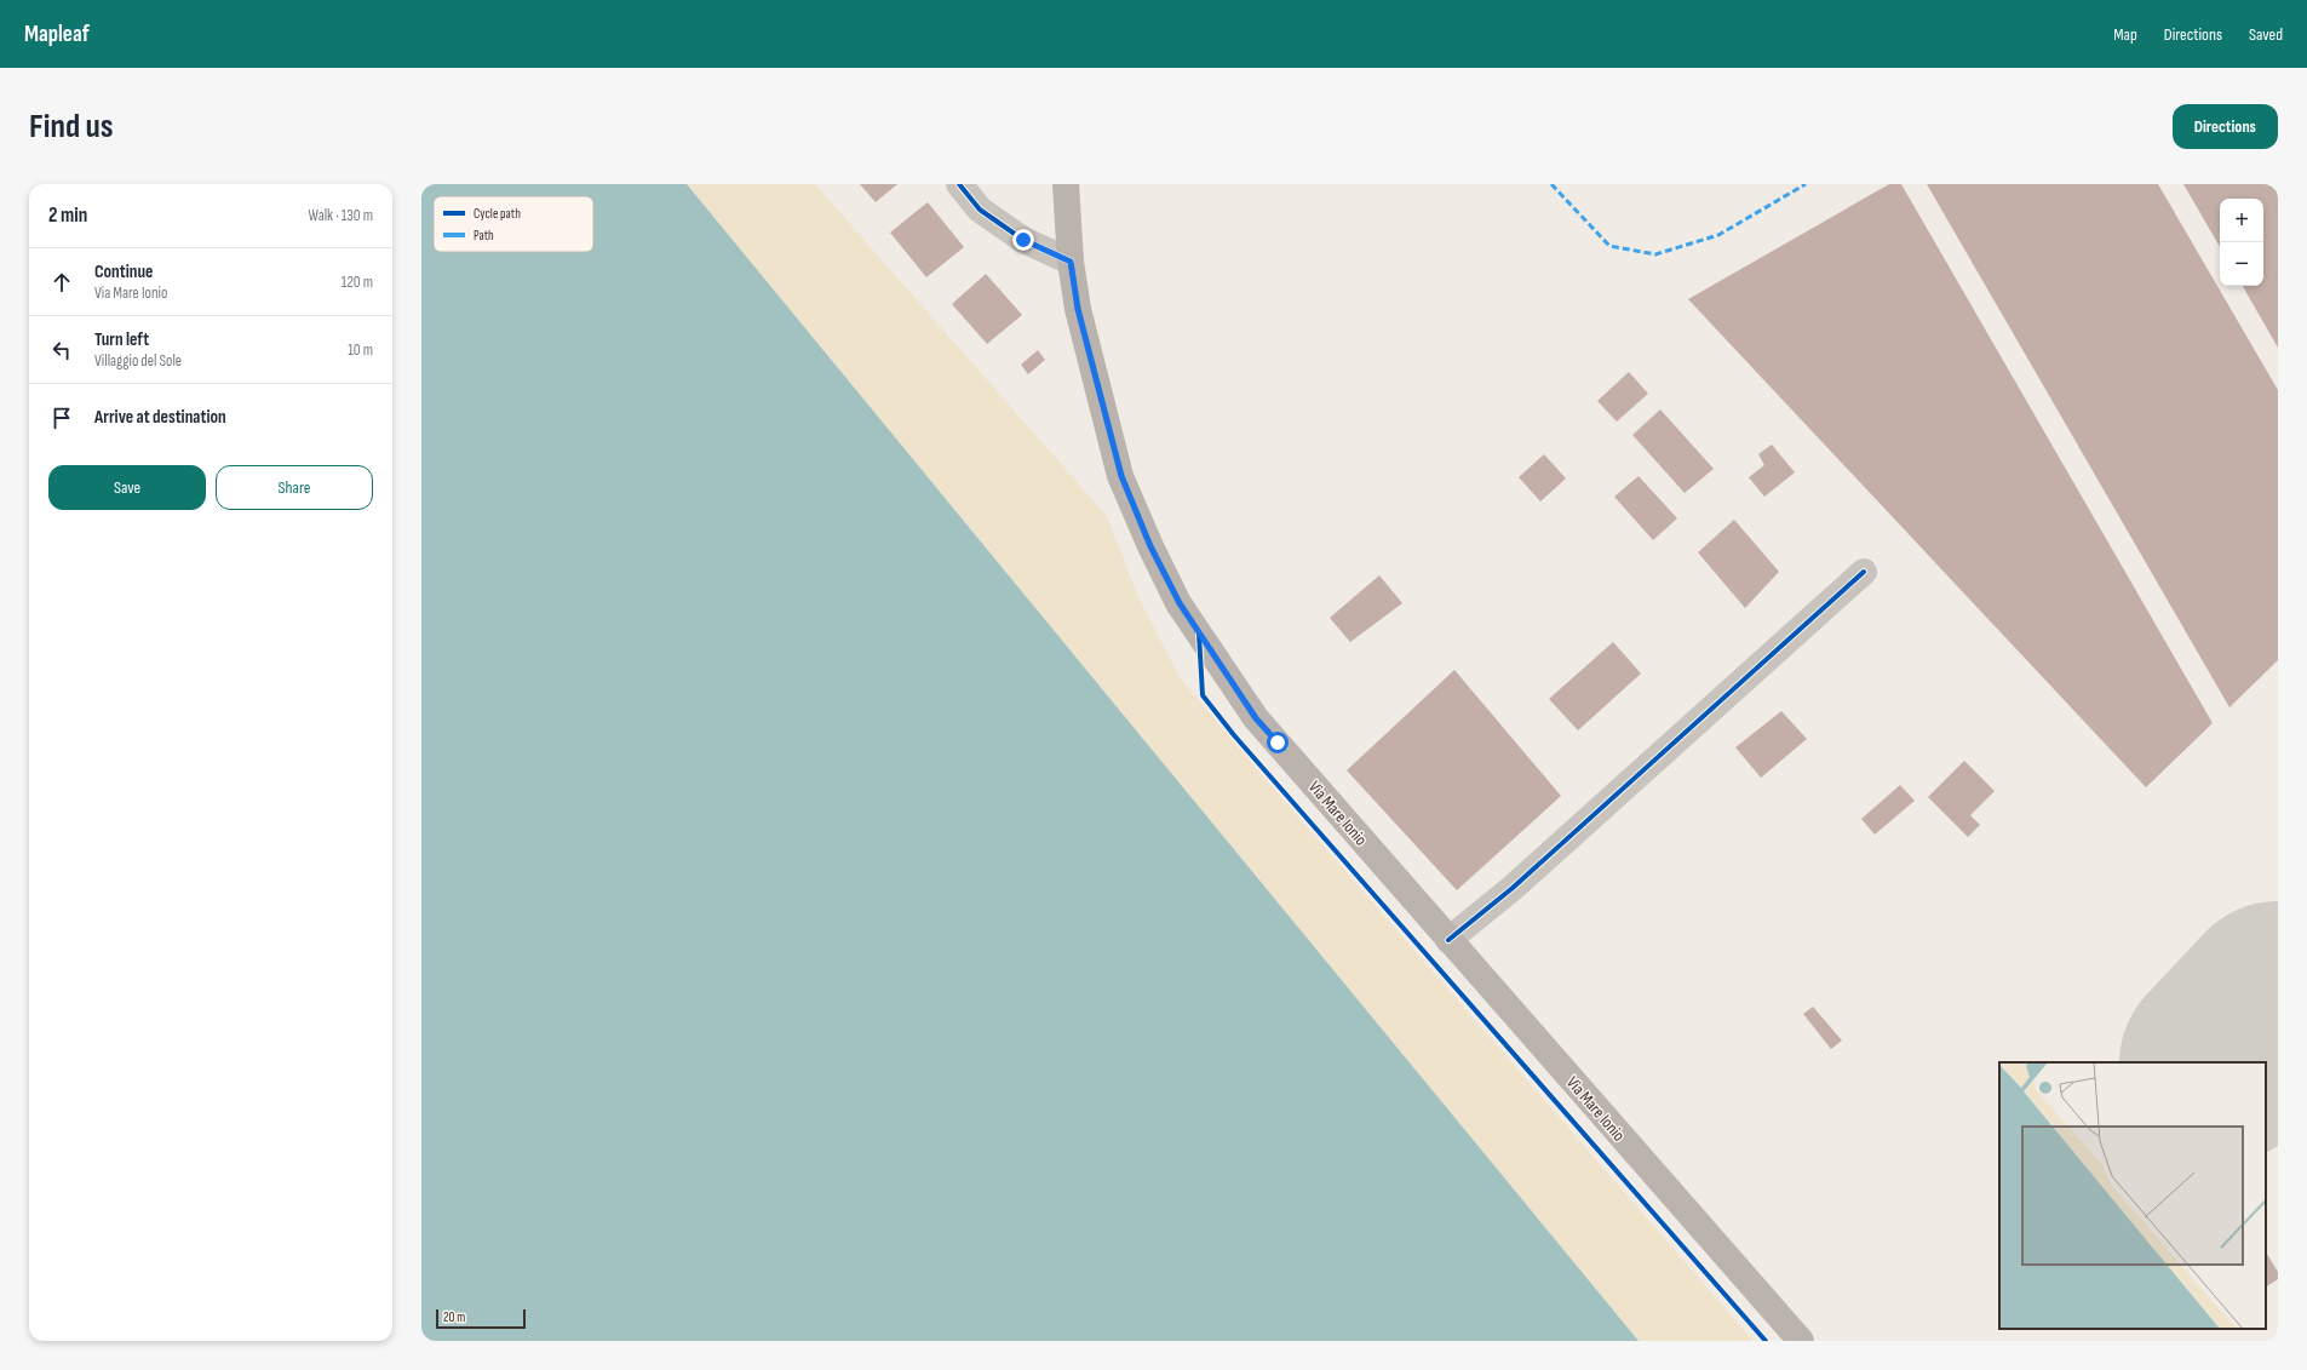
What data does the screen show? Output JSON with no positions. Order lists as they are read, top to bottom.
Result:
{
  "streets": {
    "main road": ["Via Mare Ionio"]
  },
  "legend": ["Cycle path", "Path"],
  "scale_bar": "20 m",
  "page": {
    "header": "Mapleaf",
    "nav": ["Map", "Directions", "Saved"],
    "buttons": [
      "Directions",
      ["Save", "Share"]
    ],
    "title": "Find us",
    "heading": ["2 min", "Walk · 130 m"],
    "map_buttons": ["+", "−"],
    "list": [
      ["Continue", "Via Mare Ionio", "120 m"],
      ["Turn left", "Villaggio del Sole", "10 m"],
      "Arrive at destination"
    ],
    "scale": "20 m"
  }
}
